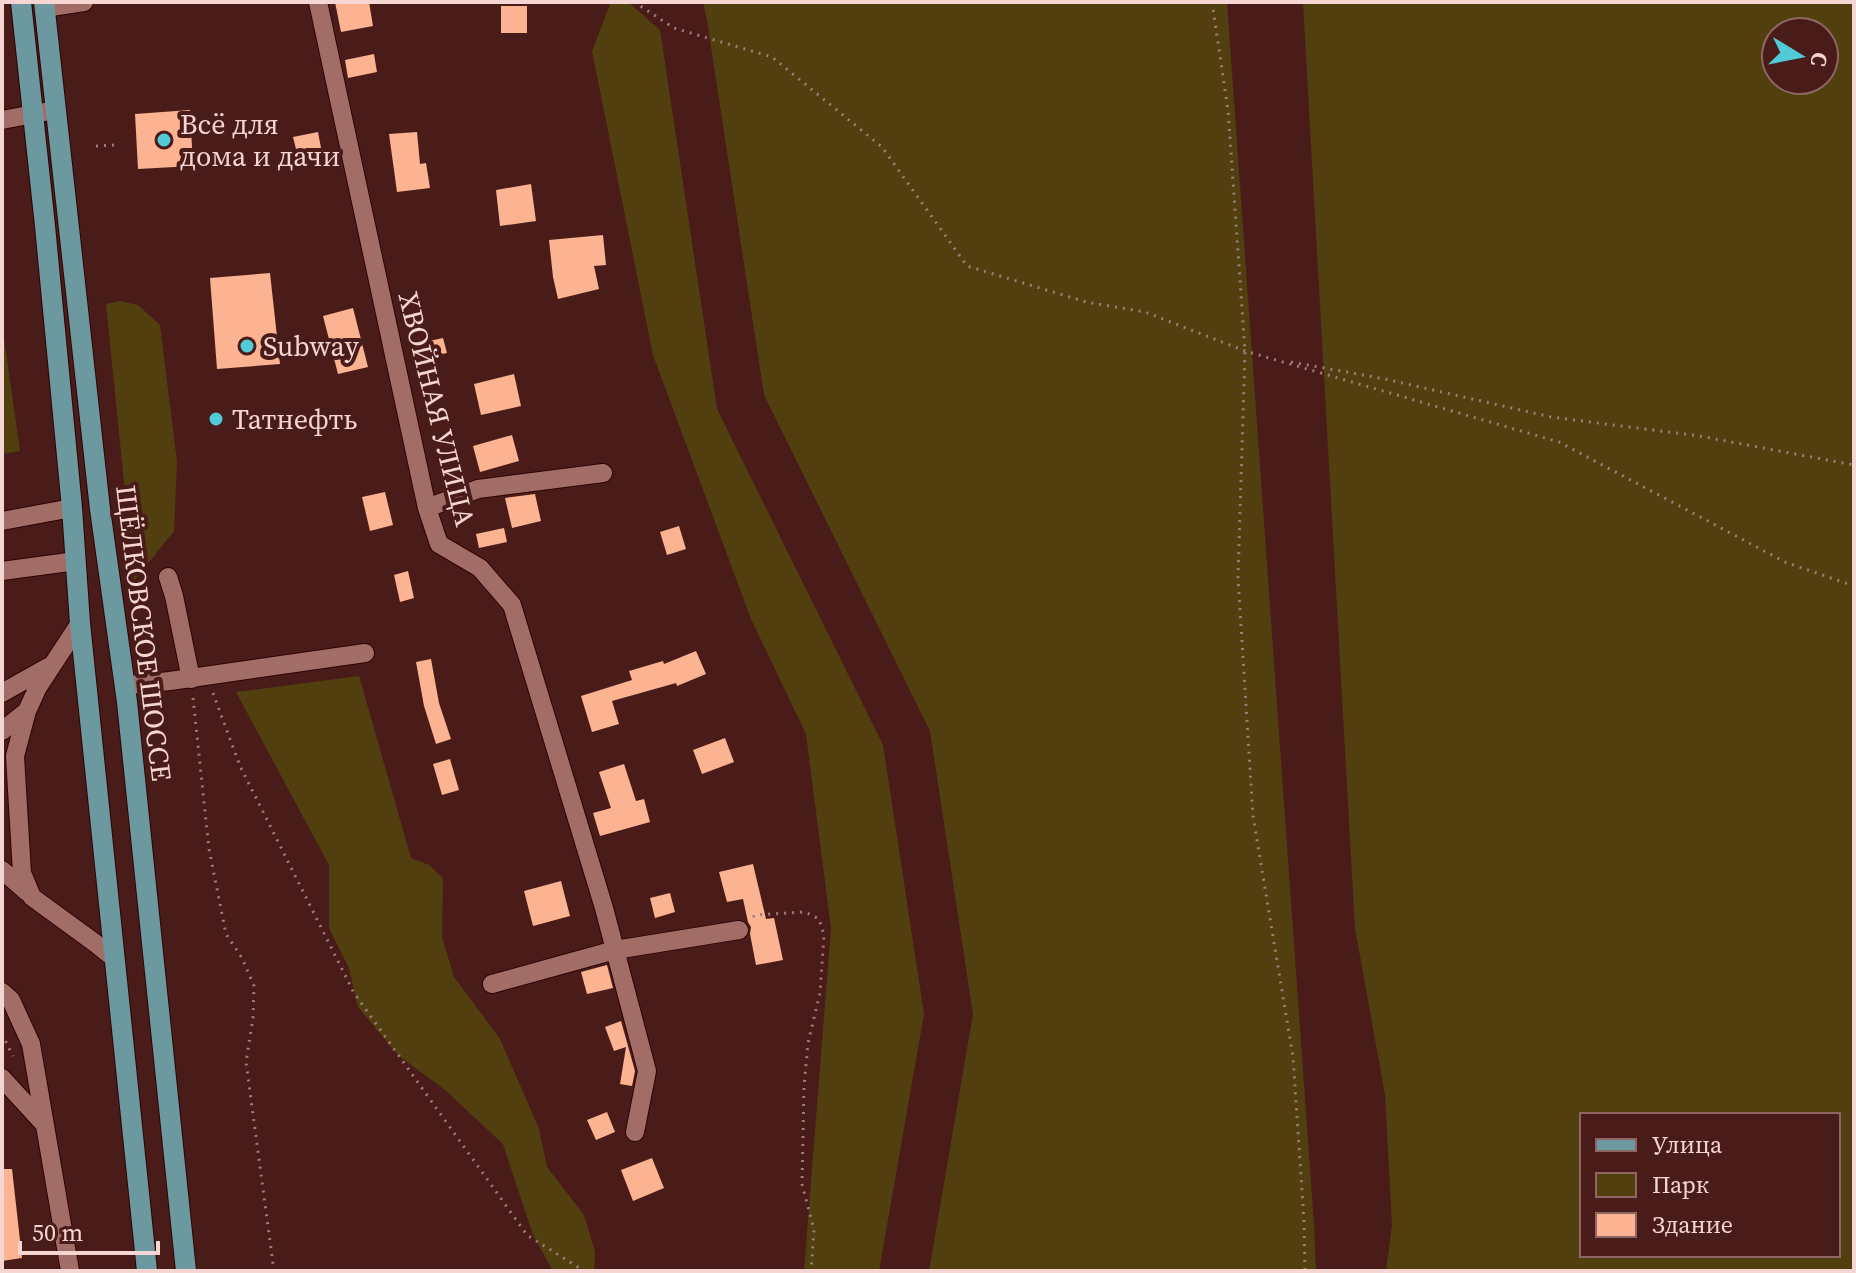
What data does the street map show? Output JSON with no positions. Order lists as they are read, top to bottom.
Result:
{
  "streets": {
    "main road": ["ЩЁЛКОВСКОЕ ШОССЕ"],
    "street": ["ХВОЙНАЯ УЛИЦА"]
  },
  "places": ["Всё для дома и дачи", "Subway", "Татнефть"],
  "legend": ["Улица", "Парк", "Здание"],
  "scale_bar": "50 m",
  "north": "right"
}
